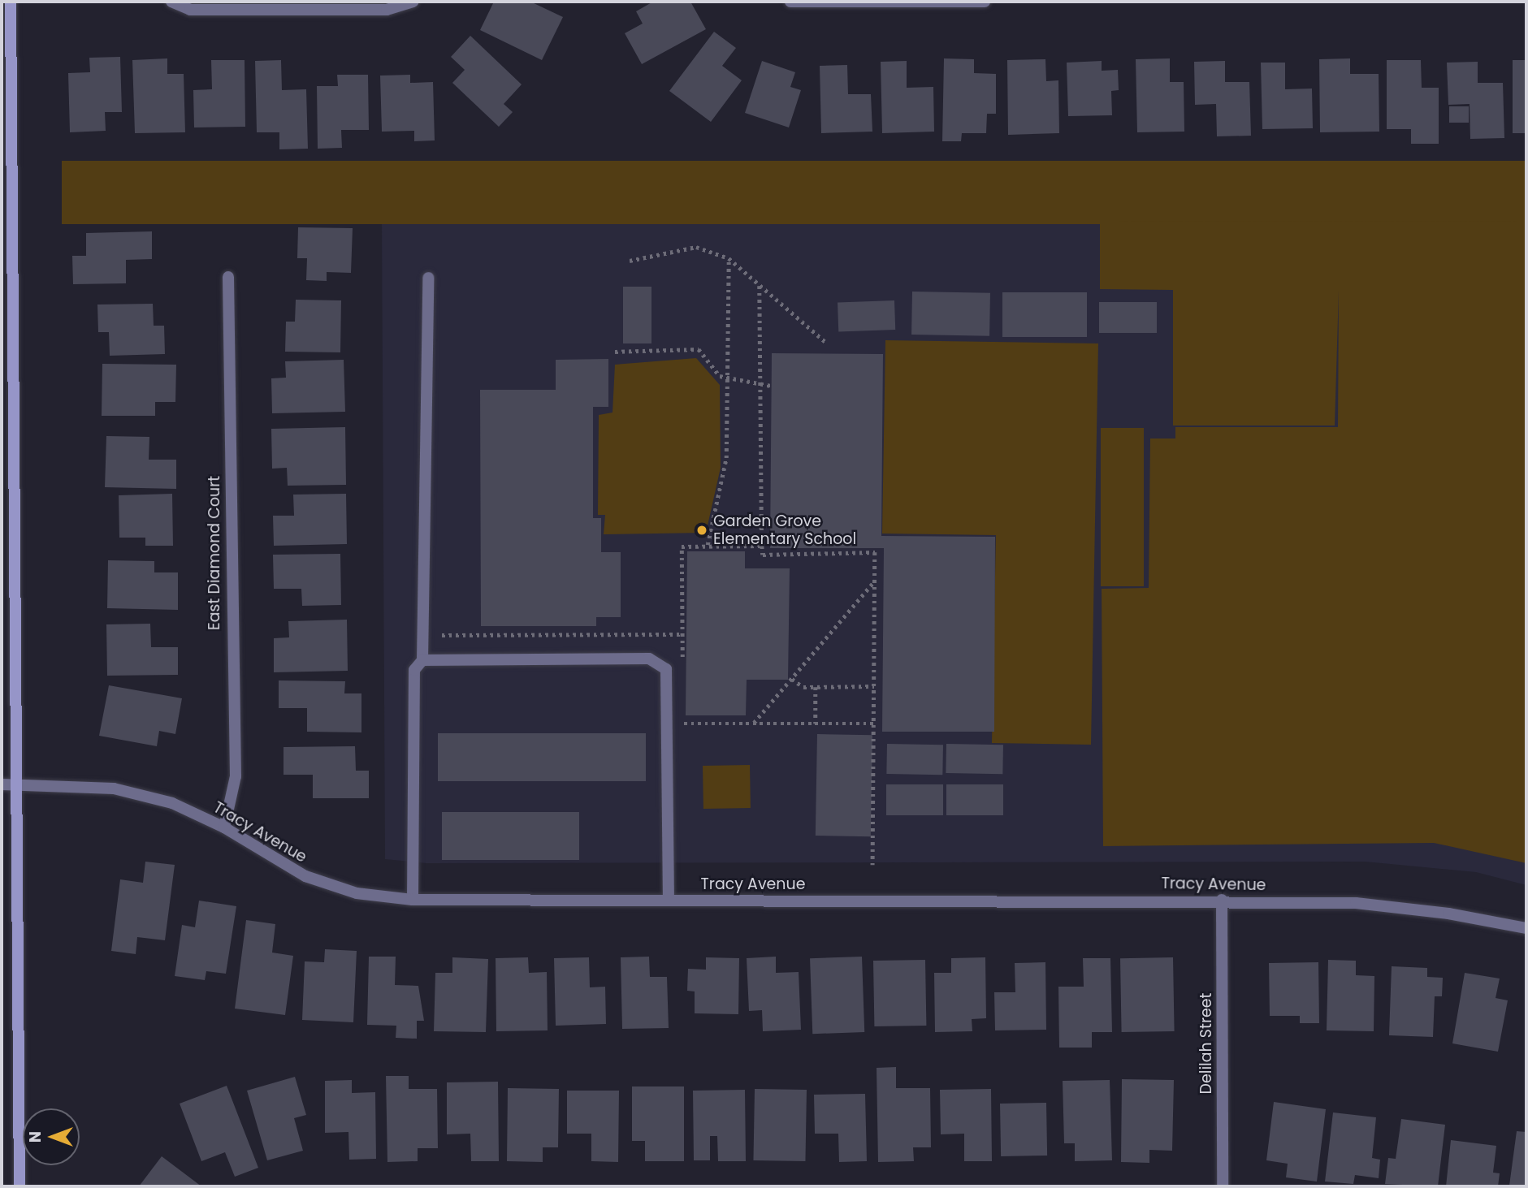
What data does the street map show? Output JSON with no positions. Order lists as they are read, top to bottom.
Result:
{
  "streets": {
    "street": ["East Diamond Court", "Tracy Avenue", "Delilah Street"]
  },
  "crossings": [
    ["East Diamond Court", "Tracy Avenue"],
    ["Tracy Avenue", "Delilah Street"]
  ],
  "places": ["Garden Grove Elementary School"],
  "north": "left"
}
